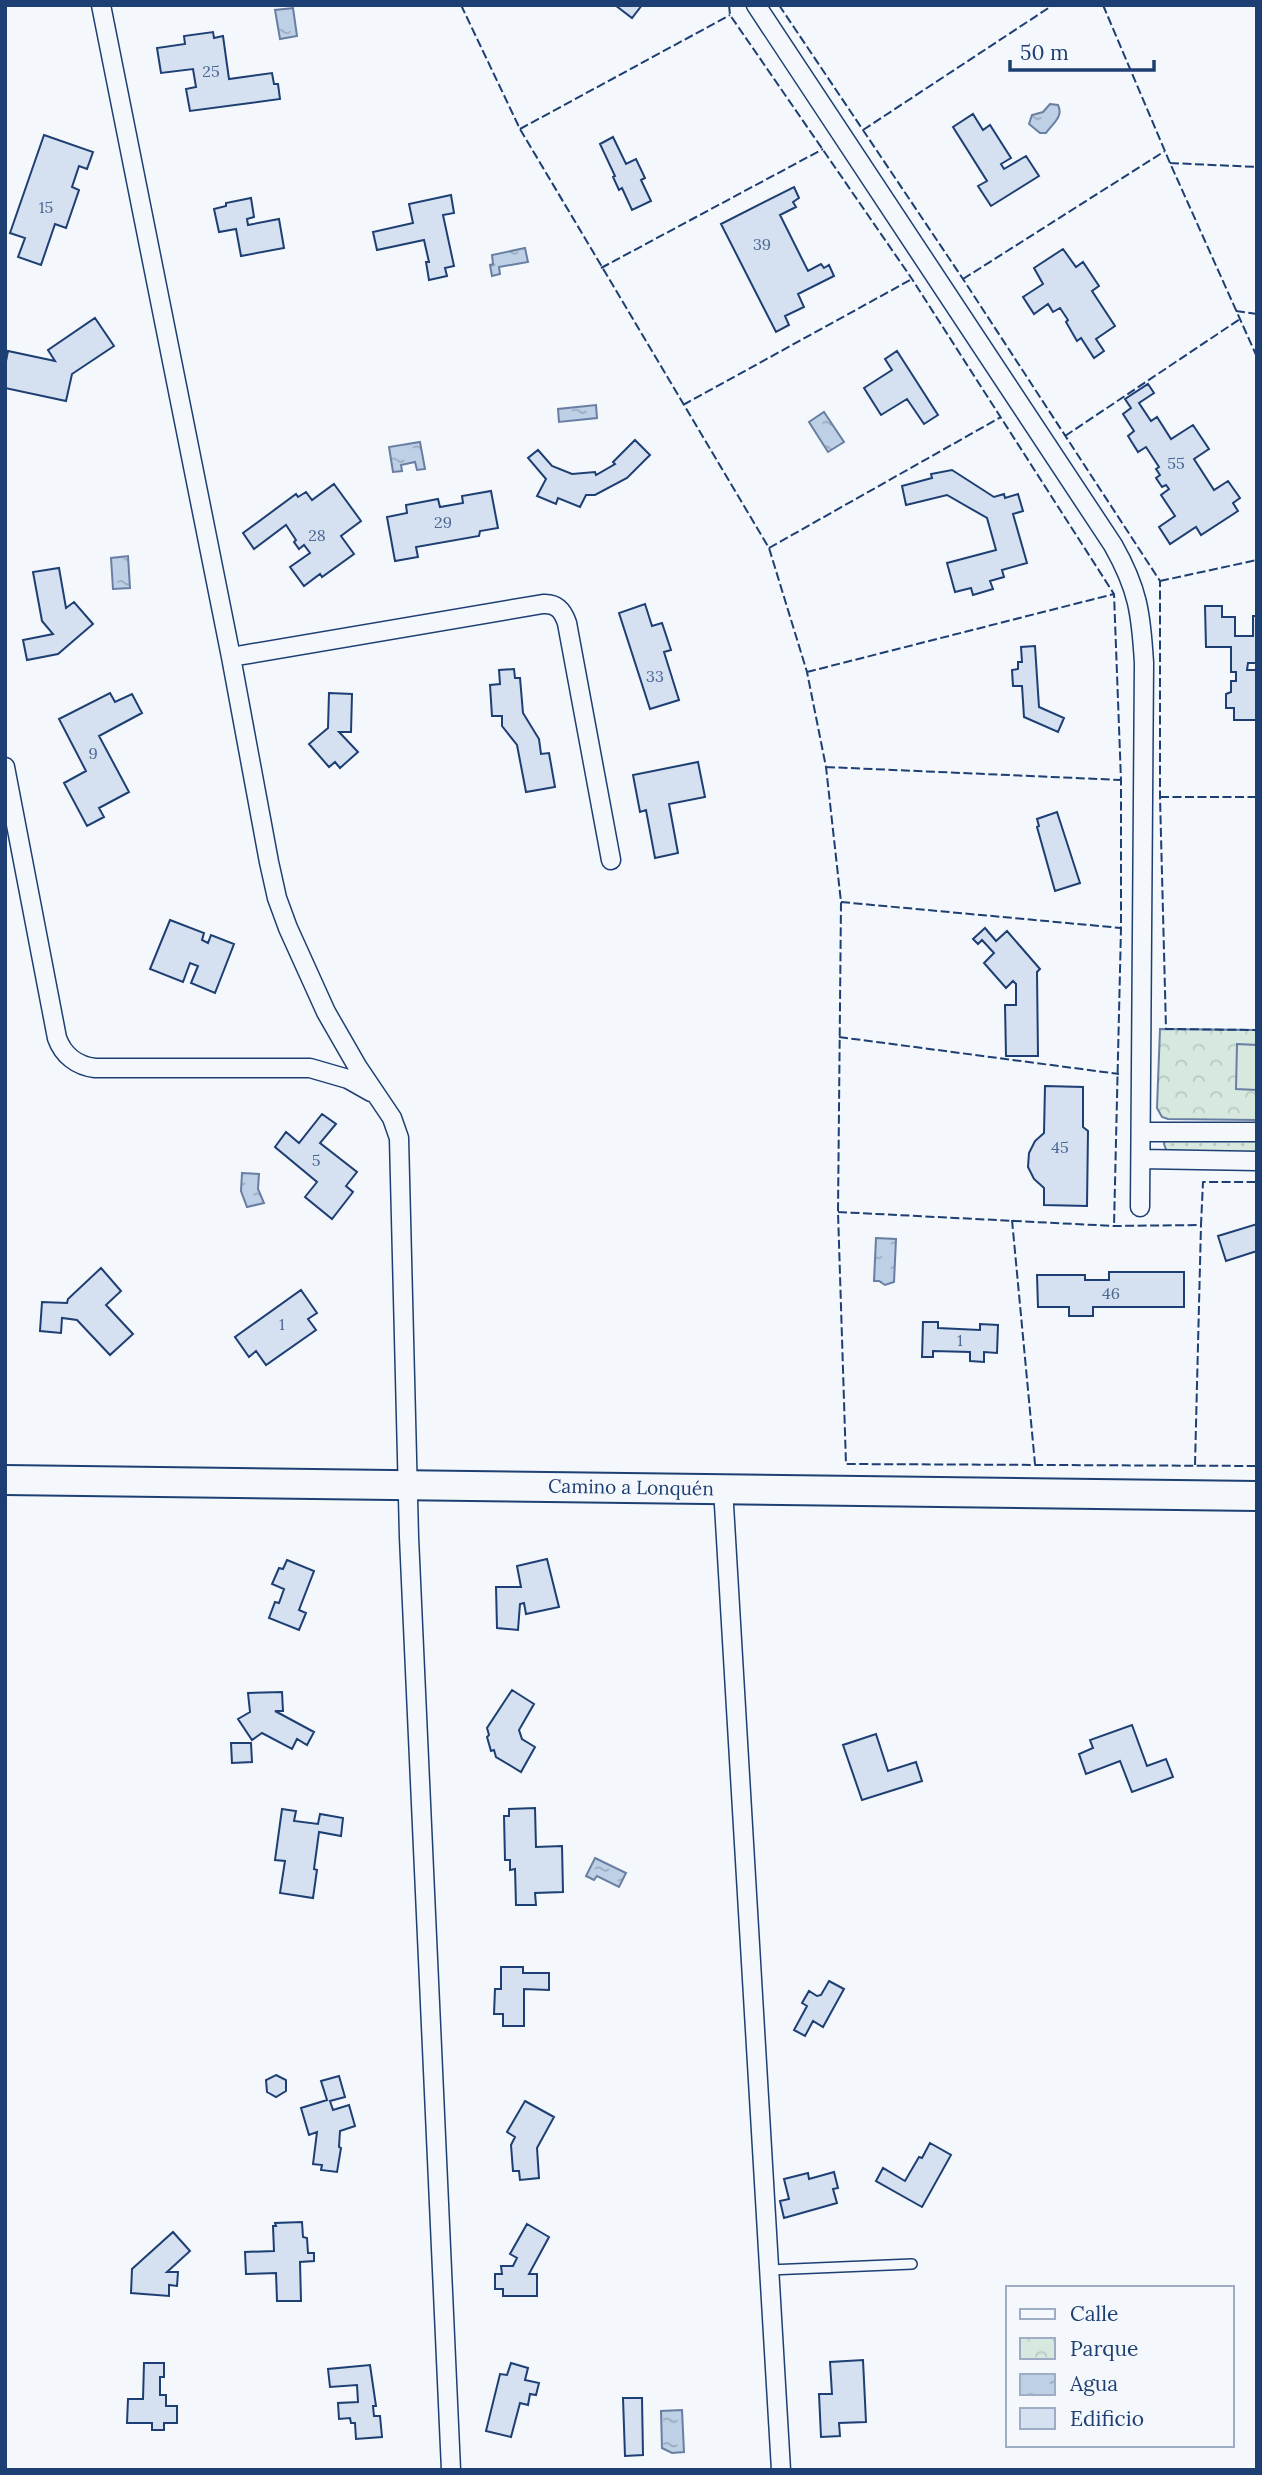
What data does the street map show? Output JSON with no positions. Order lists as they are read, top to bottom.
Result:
{
  "streets": {
    "main road": ["Camino a Lonquén"]
  },
  "house_numbers": [
    "25",
    "15",
    "39",
    "55",
    "29",
    "28",
    "33",
    "9",
    "45",
    "5",
    "46",
    "1",
    "1"
  ],
  "legend": [
    "Calle",
    "Parque",
    "Agua",
    "Edificio"
  ],
  "scale_bar": "50 m"
}
